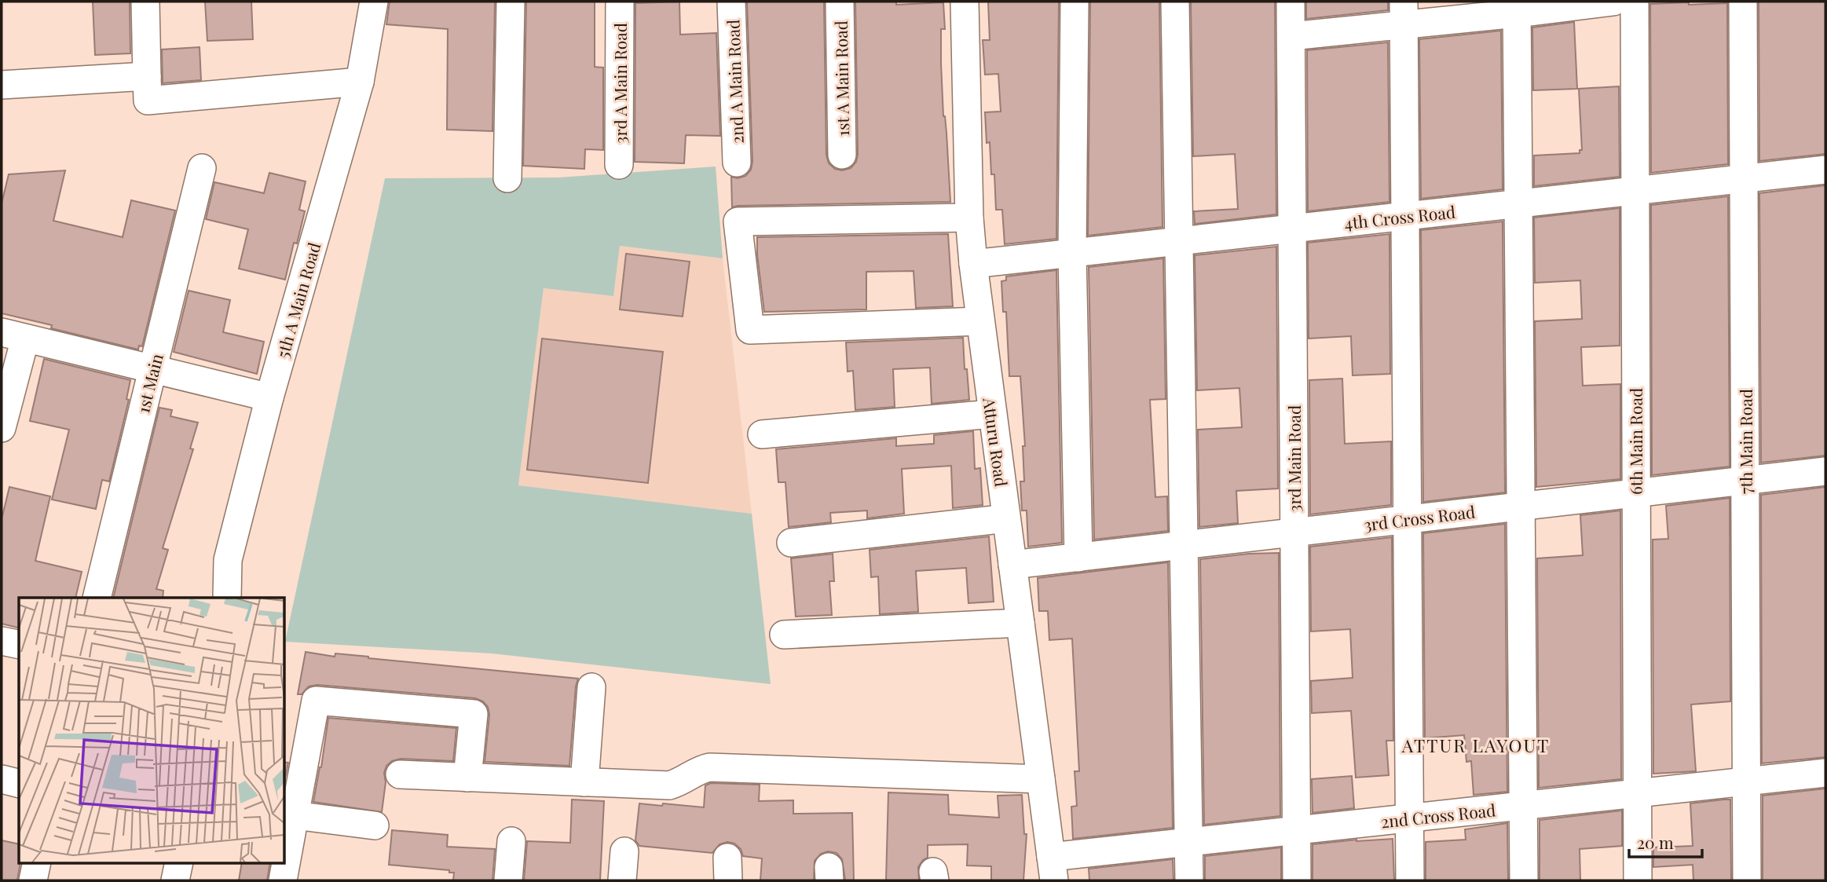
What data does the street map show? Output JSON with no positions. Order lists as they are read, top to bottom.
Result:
{
  "streets": {
    "street": [
      "1st A Main Road",
      "2nd A Main Road",
      "3rd A Main Road",
      "4th Cross Road",
      "5th A Main Road",
      "1st Main",
      "6th Main Road",
      "7th Main Road",
      "Atturu Road",
      "3rd Main Road",
      "3rd Cross Road",
      "2nd Cross Road"
    ]
  },
  "crossings": [
    ["4th Cross Road", "6th Main Road"],
    ["4th Cross Road", "7th Main Road"],
    ["4th Cross Road", "Atturu Road"],
    ["4th Cross Road", "3rd Main Road"],
    ["6th Main Road", "3rd Cross Road"],
    ["6th Main Road", "2nd Cross Road"],
    ["7th Main Road", "3rd Cross Road"],
    ["7th Main Road", "2nd Cross Road"],
    ["Atturu Road", "3rd Cross Road"],
    ["Atturu Road", "2nd Cross Road"],
    ["3rd Main Road", "3rd Cross Road"],
    ["3rd Main Road", "2nd Cross Road"]
  ],
  "districts": ["ATTUR LAYOUT"],
  "scale_bar": "20 m"
}
